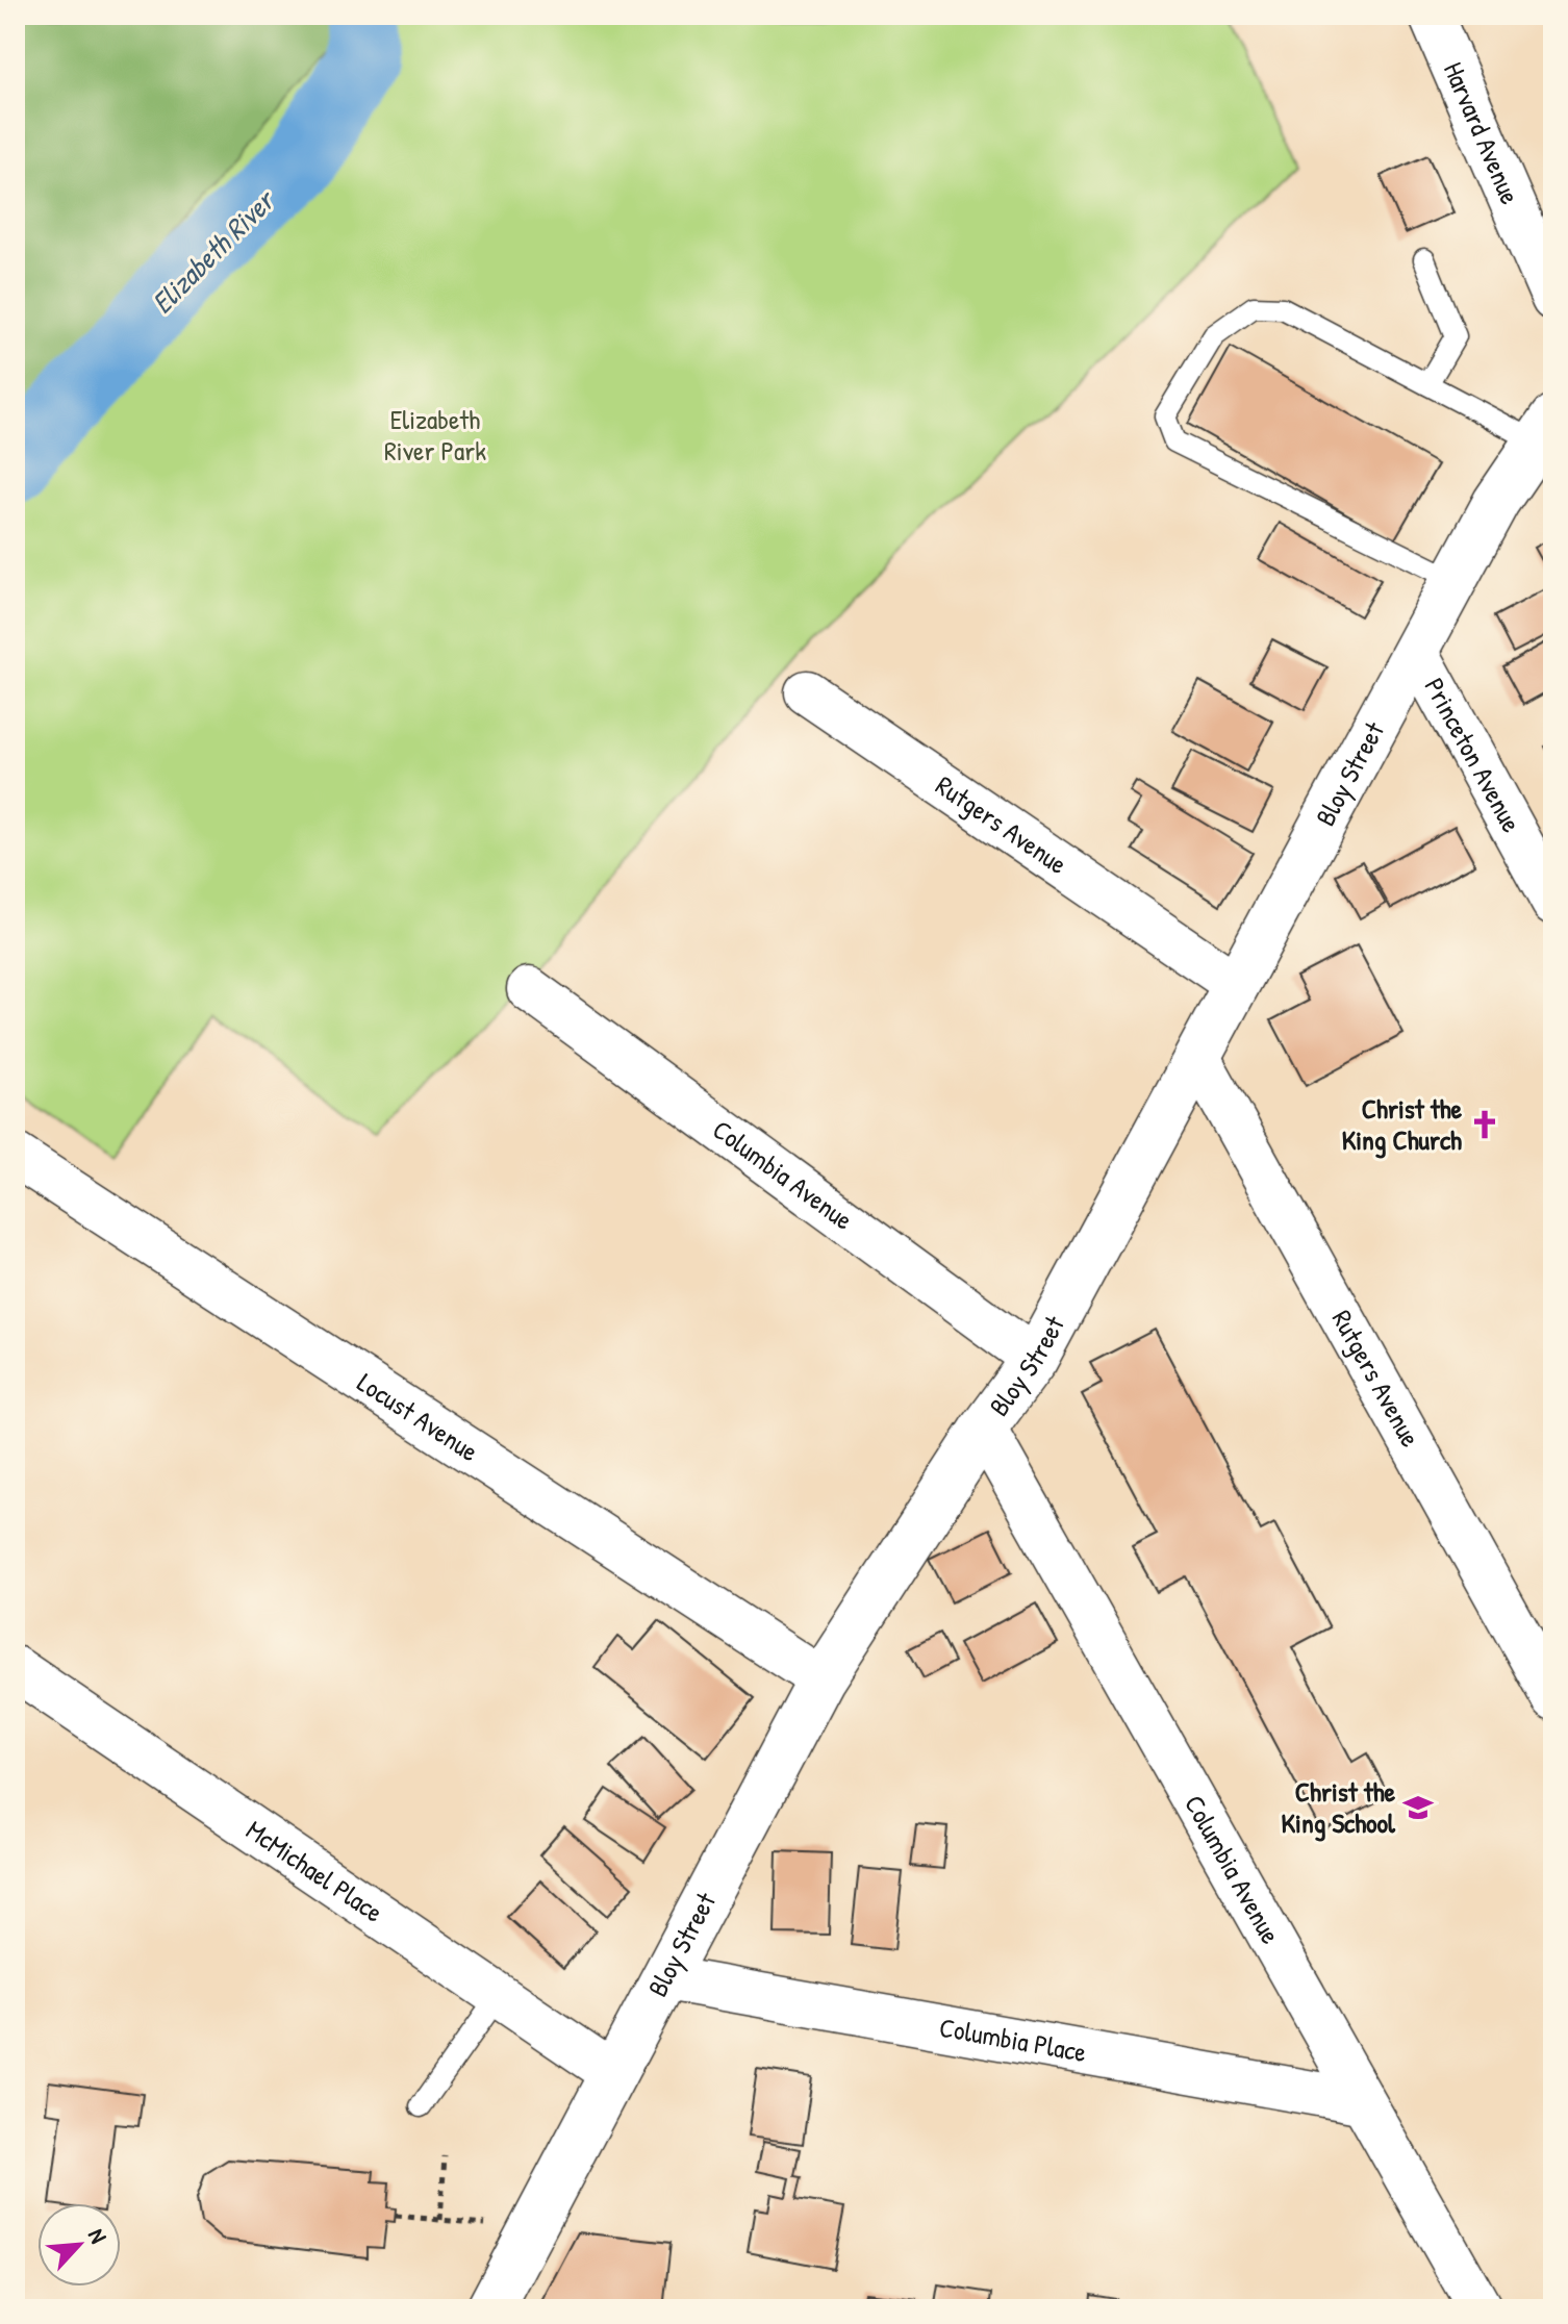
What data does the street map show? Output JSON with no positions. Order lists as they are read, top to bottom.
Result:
{
  "streets": {
    "street": [
      "Harvard Avenue",
      "Princeton Avenue",
      "Bloy Street",
      "Rutgers Avenue",
      "Columbia Avenue",
      "Locust Avenue",
      "McMichael Place",
      "Columbia Place"
    ]
  },
  "crossings": [
    ["Princeton Avenue", "Bloy Street"],
    ["Bloy Street", "Rutgers Avenue"],
    ["Bloy Street", "Columbia Avenue"],
    ["Bloy Street", "Locust Avenue"],
    ["Bloy Street", "McMichael Place"],
    ["Bloy Street", "Columbia Place"],
    ["Columbia Avenue", "Columbia Place"]
  ],
  "water": ["Elizabeth River"],
  "parks": ["Elizabeth River Park"],
  "places": {
    "church": ["Christ the King Church"],
    "school or university": ["Christ the King School"]
  },
  "north": "top right"
}
